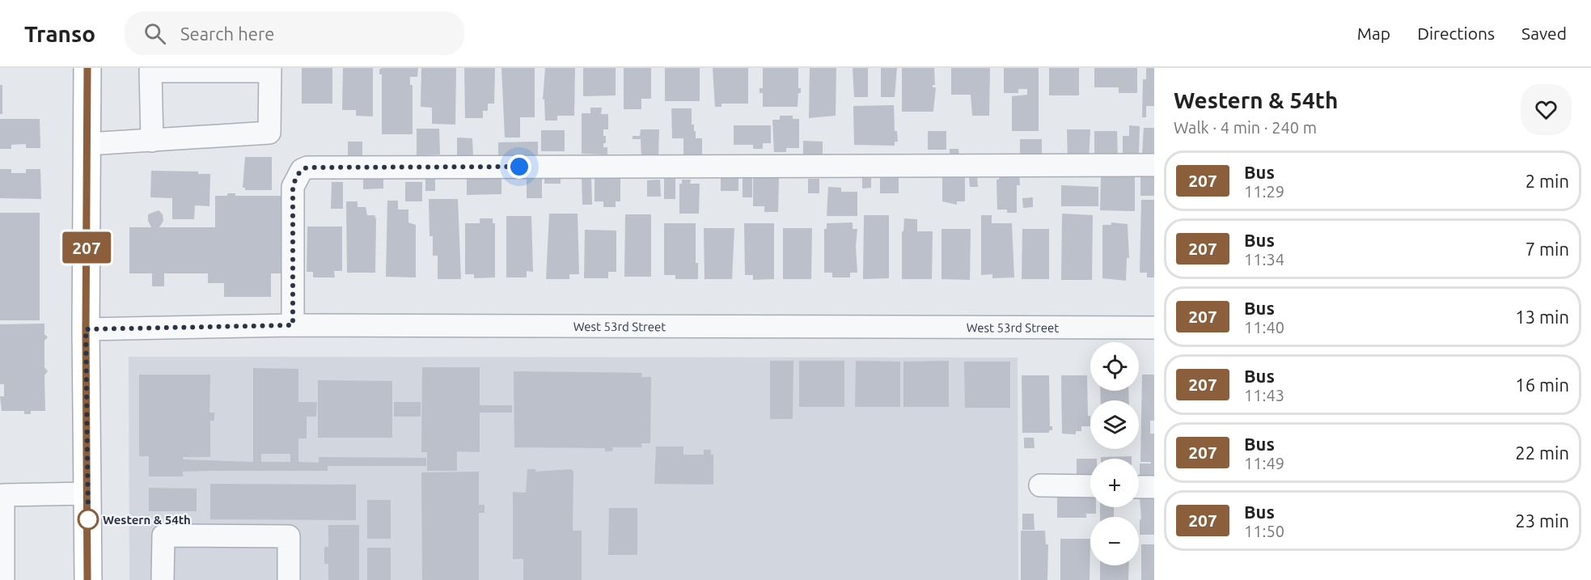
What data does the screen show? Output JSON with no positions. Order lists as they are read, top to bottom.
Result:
{
  "streets": {
    "street": ["West 53rd Street"]
  },
  "places": ["Western & 54th"],
  "lines": ["bus line 207"],
  "page": {
    "header": "Transo",
    "search": "Search here",
    "nav": ["Map", "Directions", "Saved"],
    "on_map": "207",
    "heading": ["Western & 54th", "Walk · 4 min · 240 m"],
    "list": [
      {
        "mark": "207",
        "name": "Bus",
        "note": "11:29",
        "value": "2 min"
      },
      {
        "mark": "207",
        "name": "Bus",
        "note": "11:34",
        "value": "7 min"
      },
      {
        "mark": "207",
        "name": "Bus",
        "note": "11:40",
        "value": "13 min"
      },
      {
        "mark": "207",
        "name": "Bus",
        "note": "11:43",
        "value": "16 min"
      },
      {
        "mark": "207",
        "name": "Bus",
        "note": "11:49",
        "value": "22 min"
      },
      {
        "mark": "207",
        "name": "Bus",
        "note": "11:50",
        "value": "23 min"
      }
    ],
    "map_buttons": ["+", "−"]
  }
}
